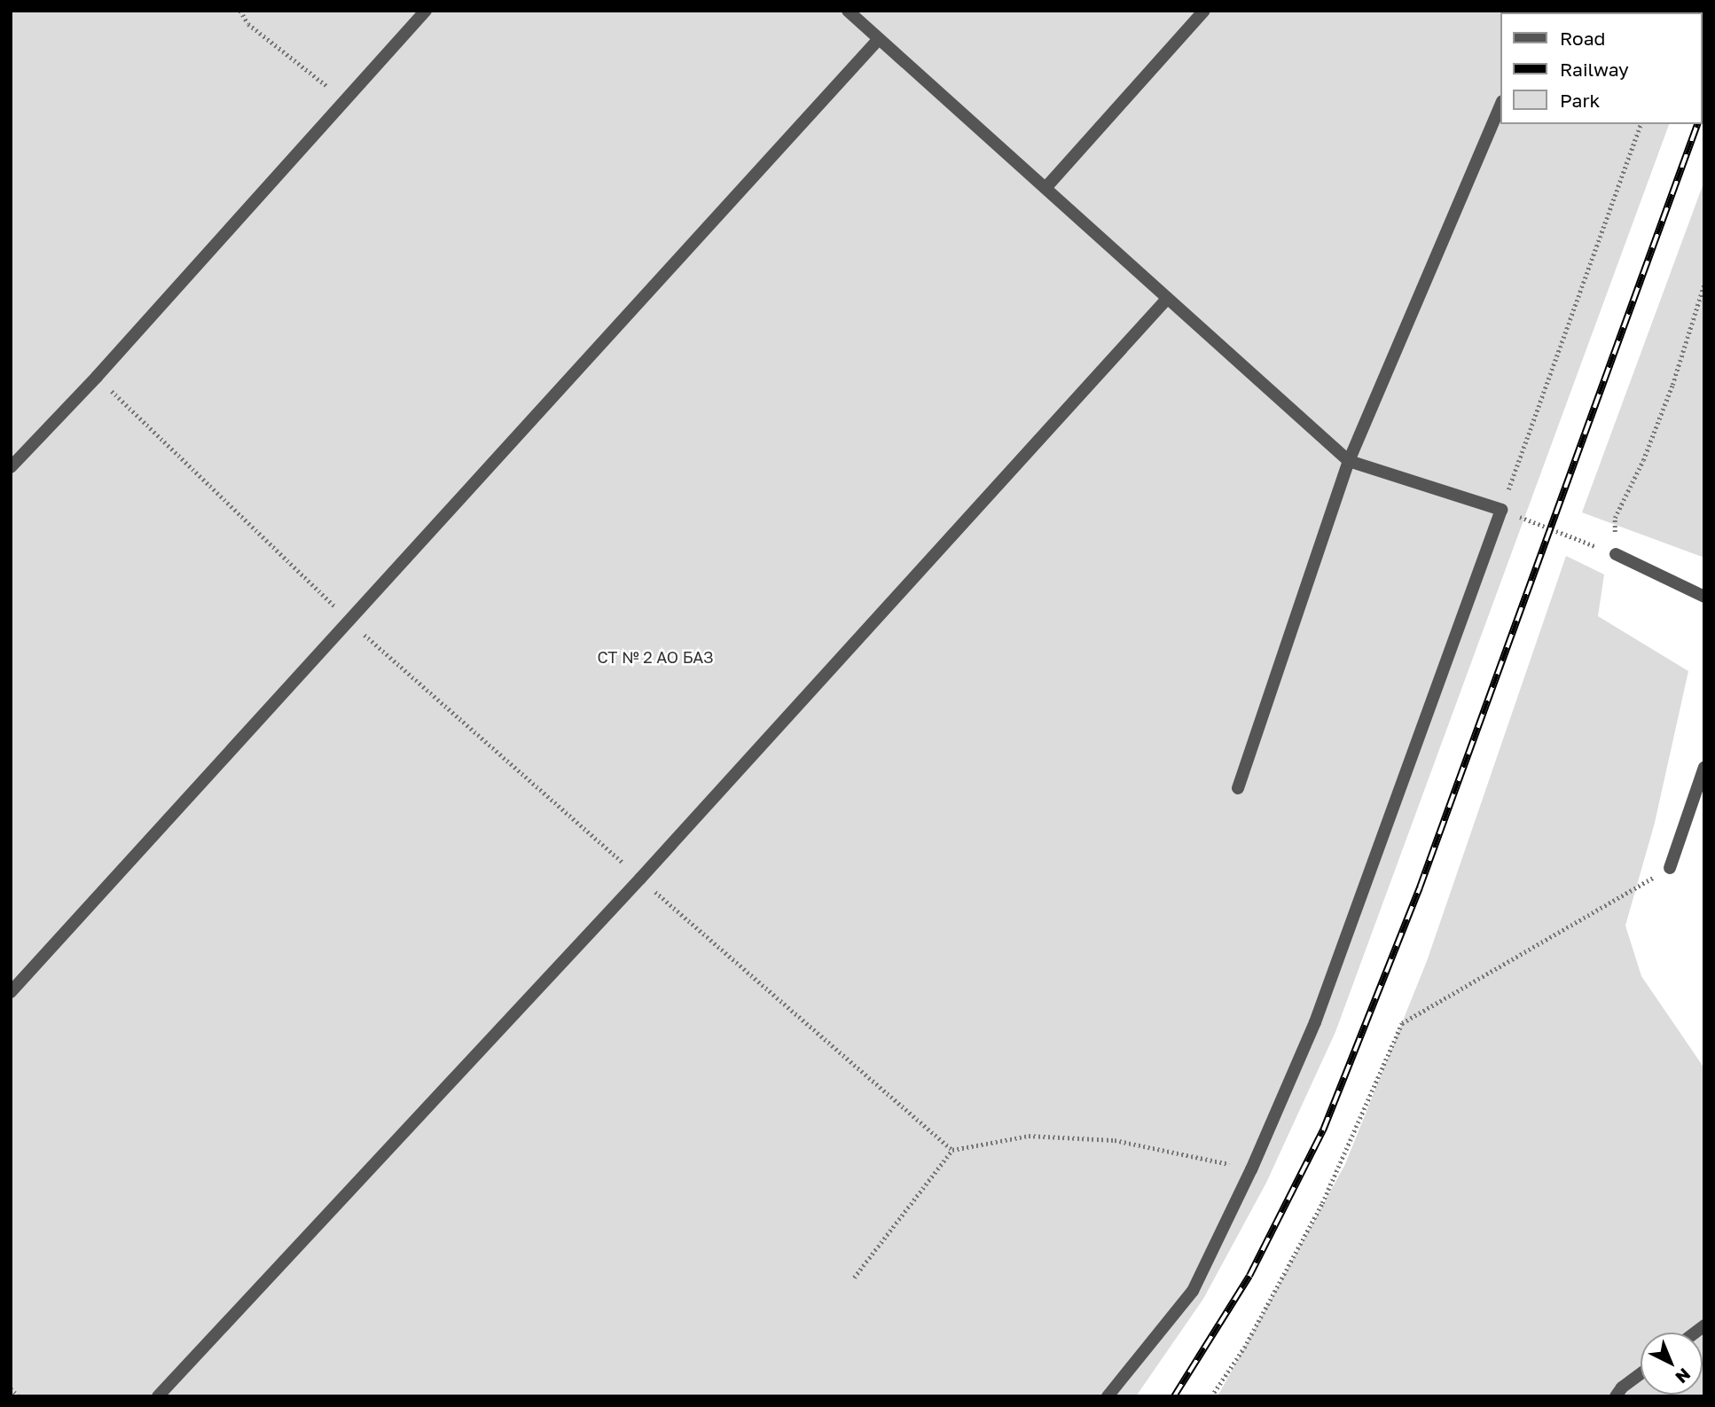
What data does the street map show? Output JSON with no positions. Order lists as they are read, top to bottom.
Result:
{
  "parks": ["СТ № 2 АО БАЗ"],
  "legend": ["Road", "Railway", "Park"],
  "north": "bottom right"
}
